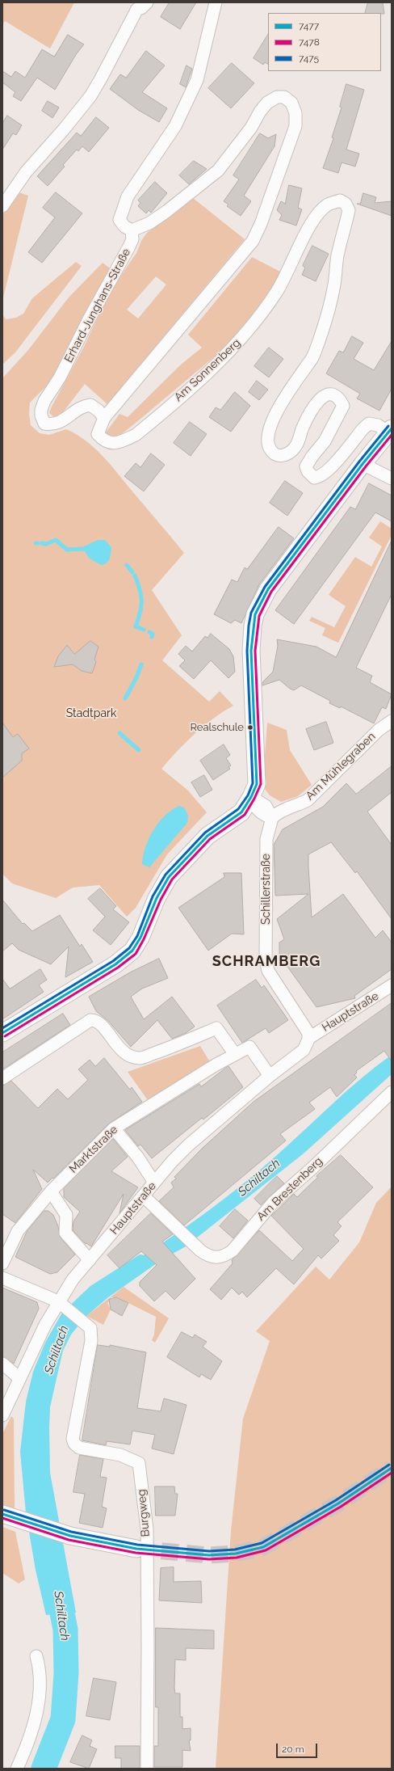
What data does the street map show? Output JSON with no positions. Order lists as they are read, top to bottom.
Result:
{
  "streets": {
    "street": [
      "Erhard-Junghans-Straße",
      "Am Sonnenberg",
      "Am Mühlegraben",
      "Schillerstraße",
      "Hauptstraße",
      "Marktstraße",
      "Am Brestenberg",
      "Burgweg"
    ]
  },
  "crossings": [
    ["Erhard-Junghans-Straße", "Am Sonnenberg"],
    ["Am Mühlegraben", "Schillerstraße"],
    ["Schillerstraße", "Hauptstraße"],
    ["Hauptstraße", "Marktstraße"],
    ["Hauptstraße", "Am Brestenberg"],
    ["Hauptstraße", "Burgweg"]
  ],
  "districts": ["SCHRAMBERG"],
  "water": ["Schiltach"],
  "parks": ["Stadtpark"],
  "places": ["Realschule"],
  "lines": ["transit line 7475", "transit line 7477", "transit line 7478"],
  "legend": ["7477", "7478", "7475"],
  "scale_bar": "20 m"
}
